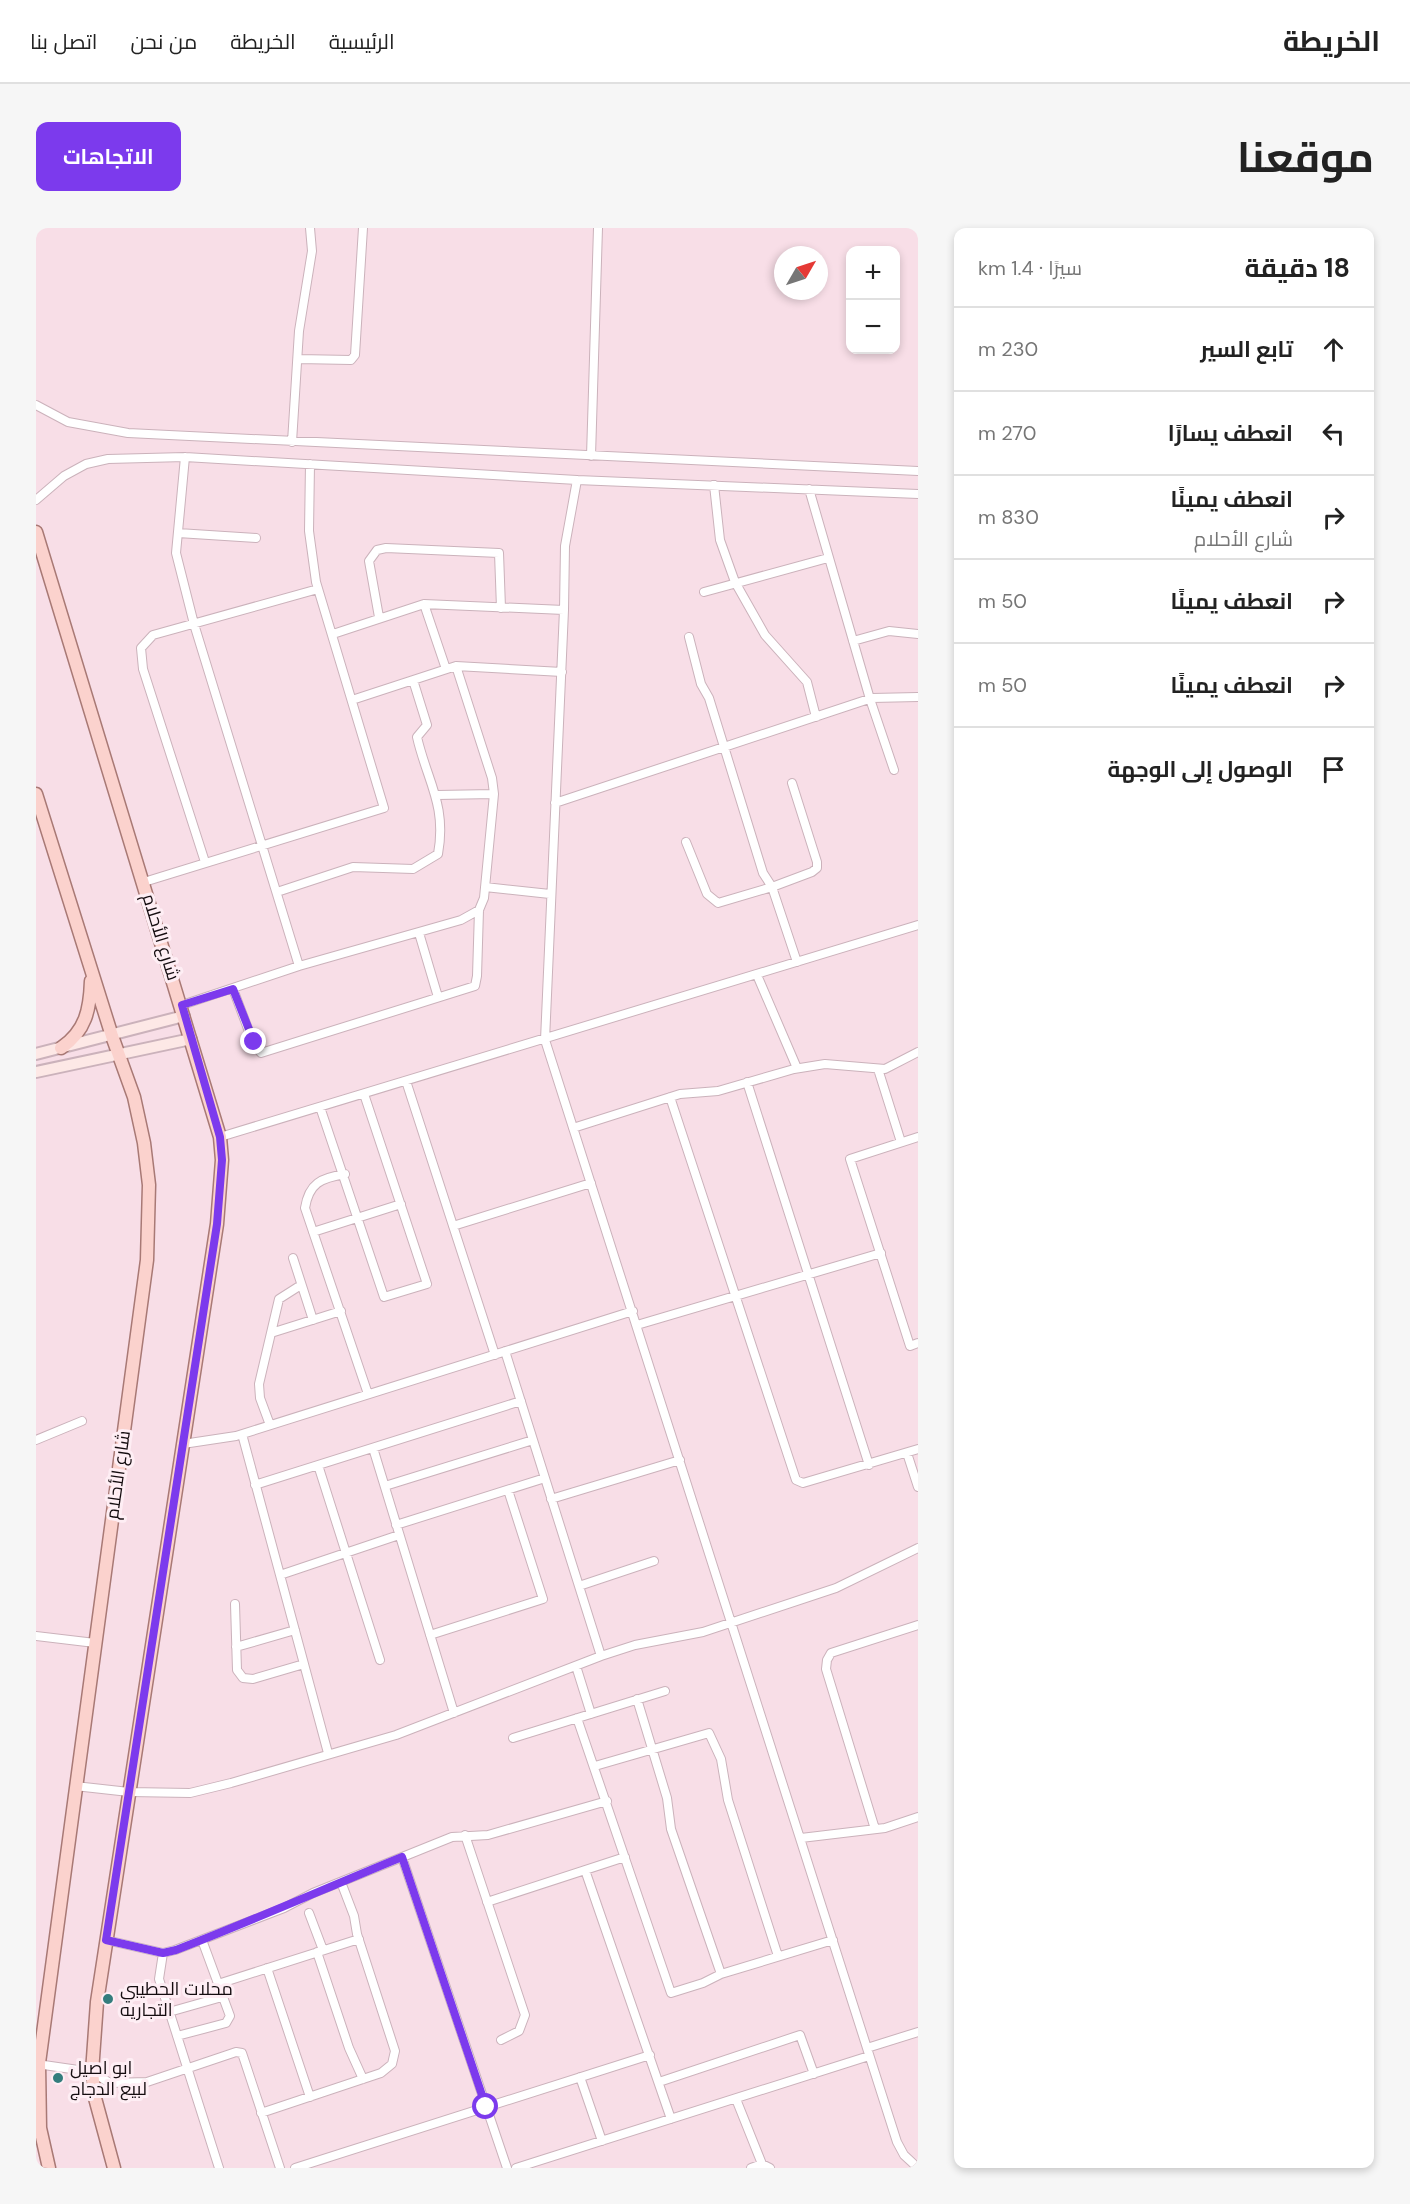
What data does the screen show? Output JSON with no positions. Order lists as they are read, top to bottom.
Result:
{
  "streets": {
    "main road": ["شارع الأحلام"]
  },
  "places": ["محلات الحطيبي التجاريه", "ابو اصيل لبيع الدجاج"],
  "north": "top right",
  "page": {
    "header": "الخريطة",
    "nav": [
      "الرئيسية",
      "الخريطة",
      "من نحن",
      "اتصل بنا"
    ],
    "title": "موقعنا",
    "buttons": "الاتجاهات",
    "heading": ["18 دقيقة", "سيرًا · 1.4 km"],
    "map_buttons": ["+", "−"],
    "list": [
      ["تابع السير", "230 m"],
      ["انعطف يسارًا", "270 m"],
      ["انعطف يمينًا", "شارع الأحلام", "830 m"],
      ["انعطف يمينًا", "50 m"],
      ["انعطف يمينًا", "50 m"],
      "الوصول إلى الوجهة"
    ]
  }
}
